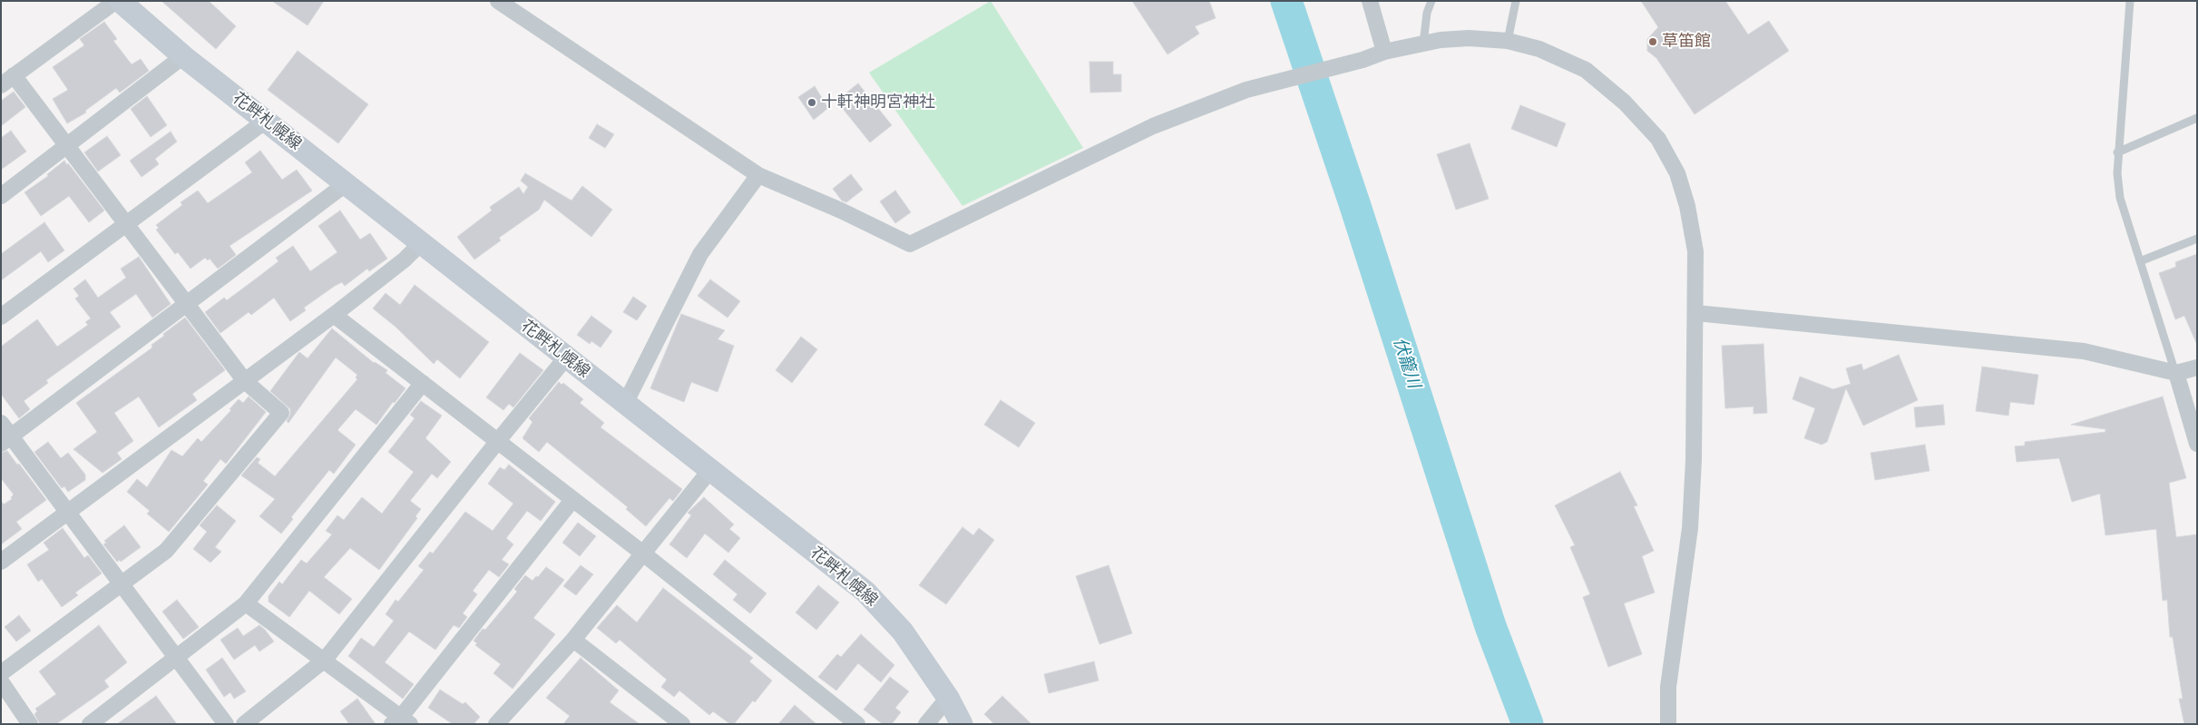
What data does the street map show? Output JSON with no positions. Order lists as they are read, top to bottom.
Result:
{
  "streets": {
    "main road": ["花畔札幌線"]
  },
  "water": ["伏籠川"],
  "places": ["草笛館", "十軒神明宮神社"]
}
